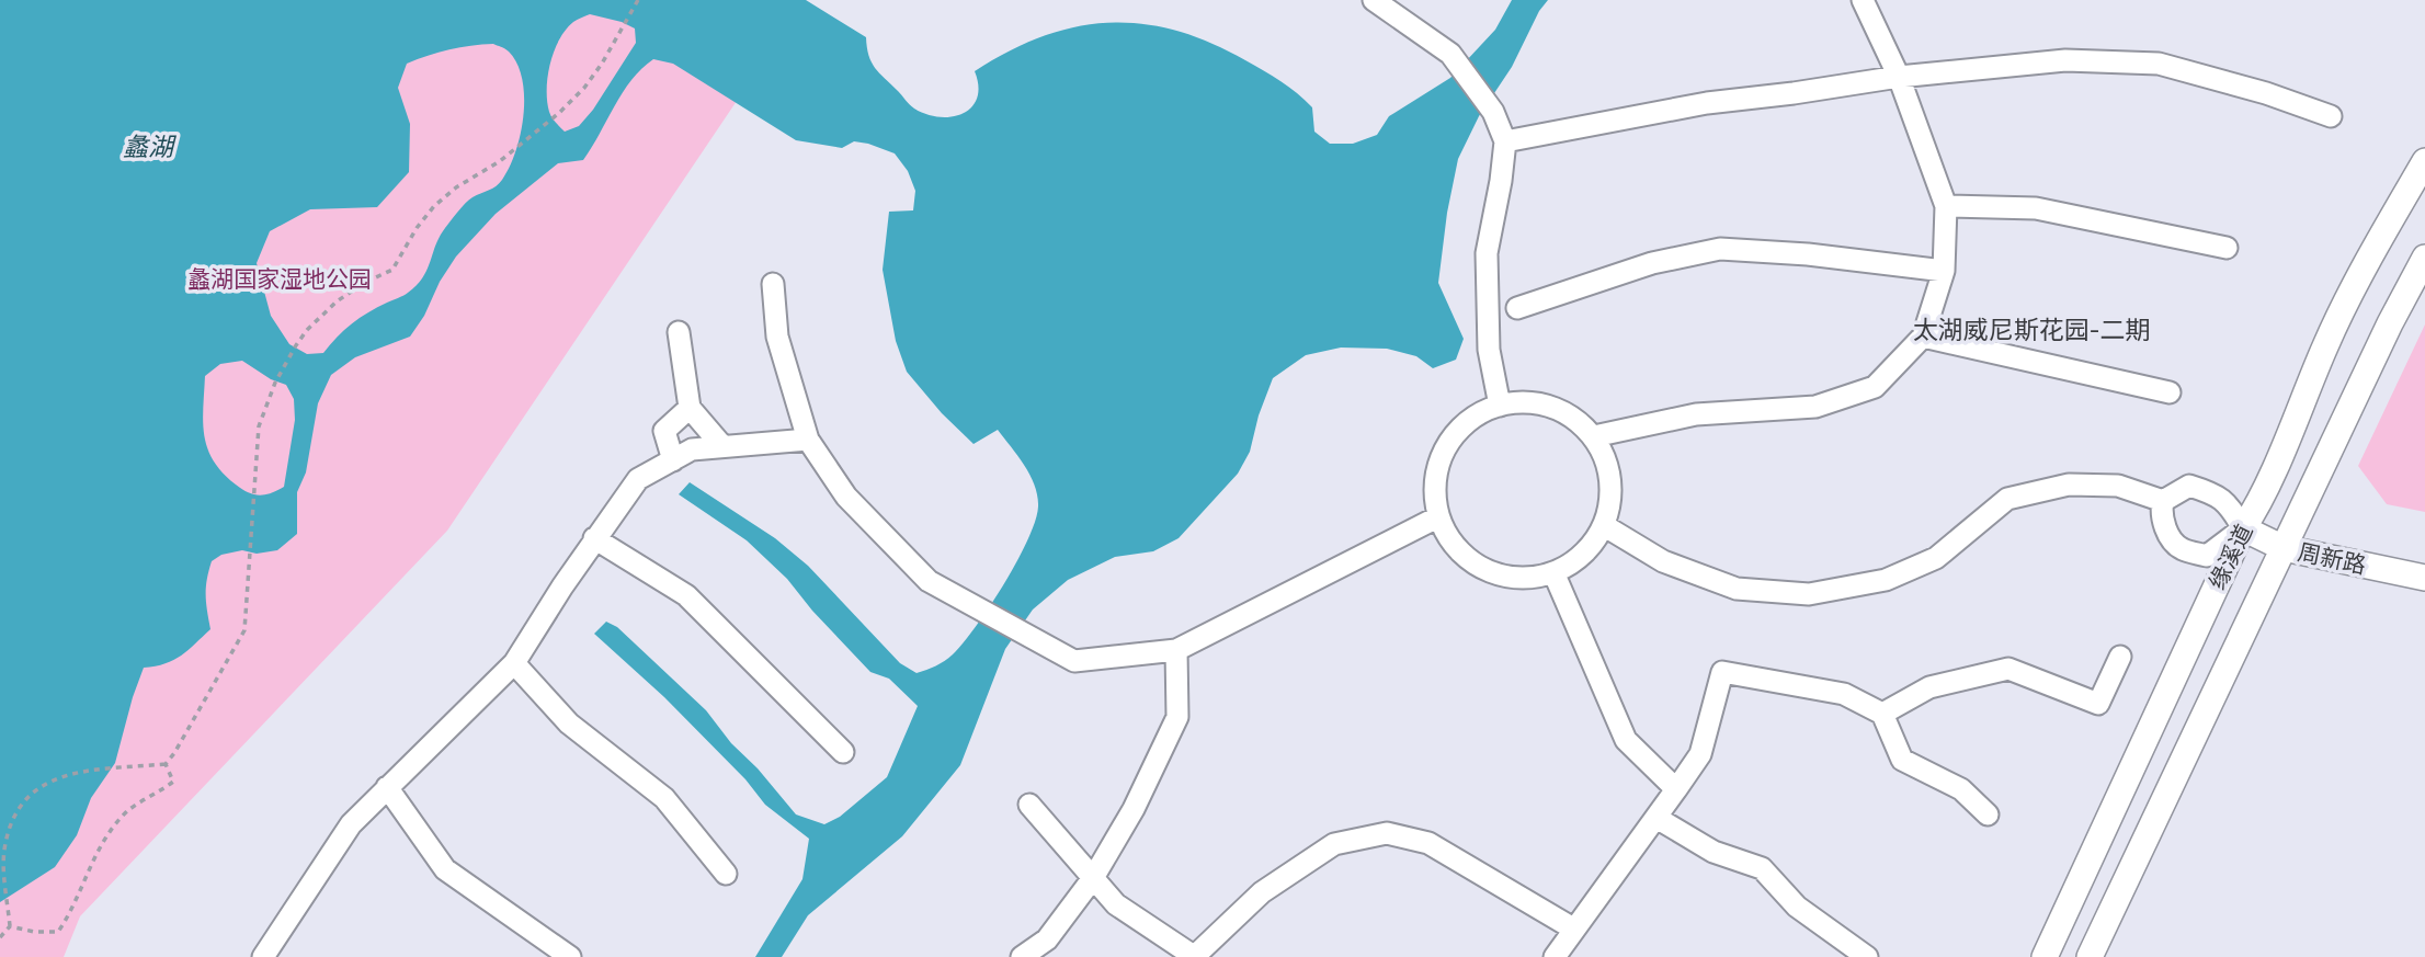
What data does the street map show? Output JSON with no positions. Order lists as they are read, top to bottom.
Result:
{
  "streets": {
    "main road": ["缘溪道", "周新路"]
  },
  "crossings": [
    ["缘溪道", "周新路"]
  ],
  "districts": ["太湖威尼斯花园-二期"],
  "water": ["蠡湖"],
  "parks": ["蠡湖国家湿地公园"]
}
